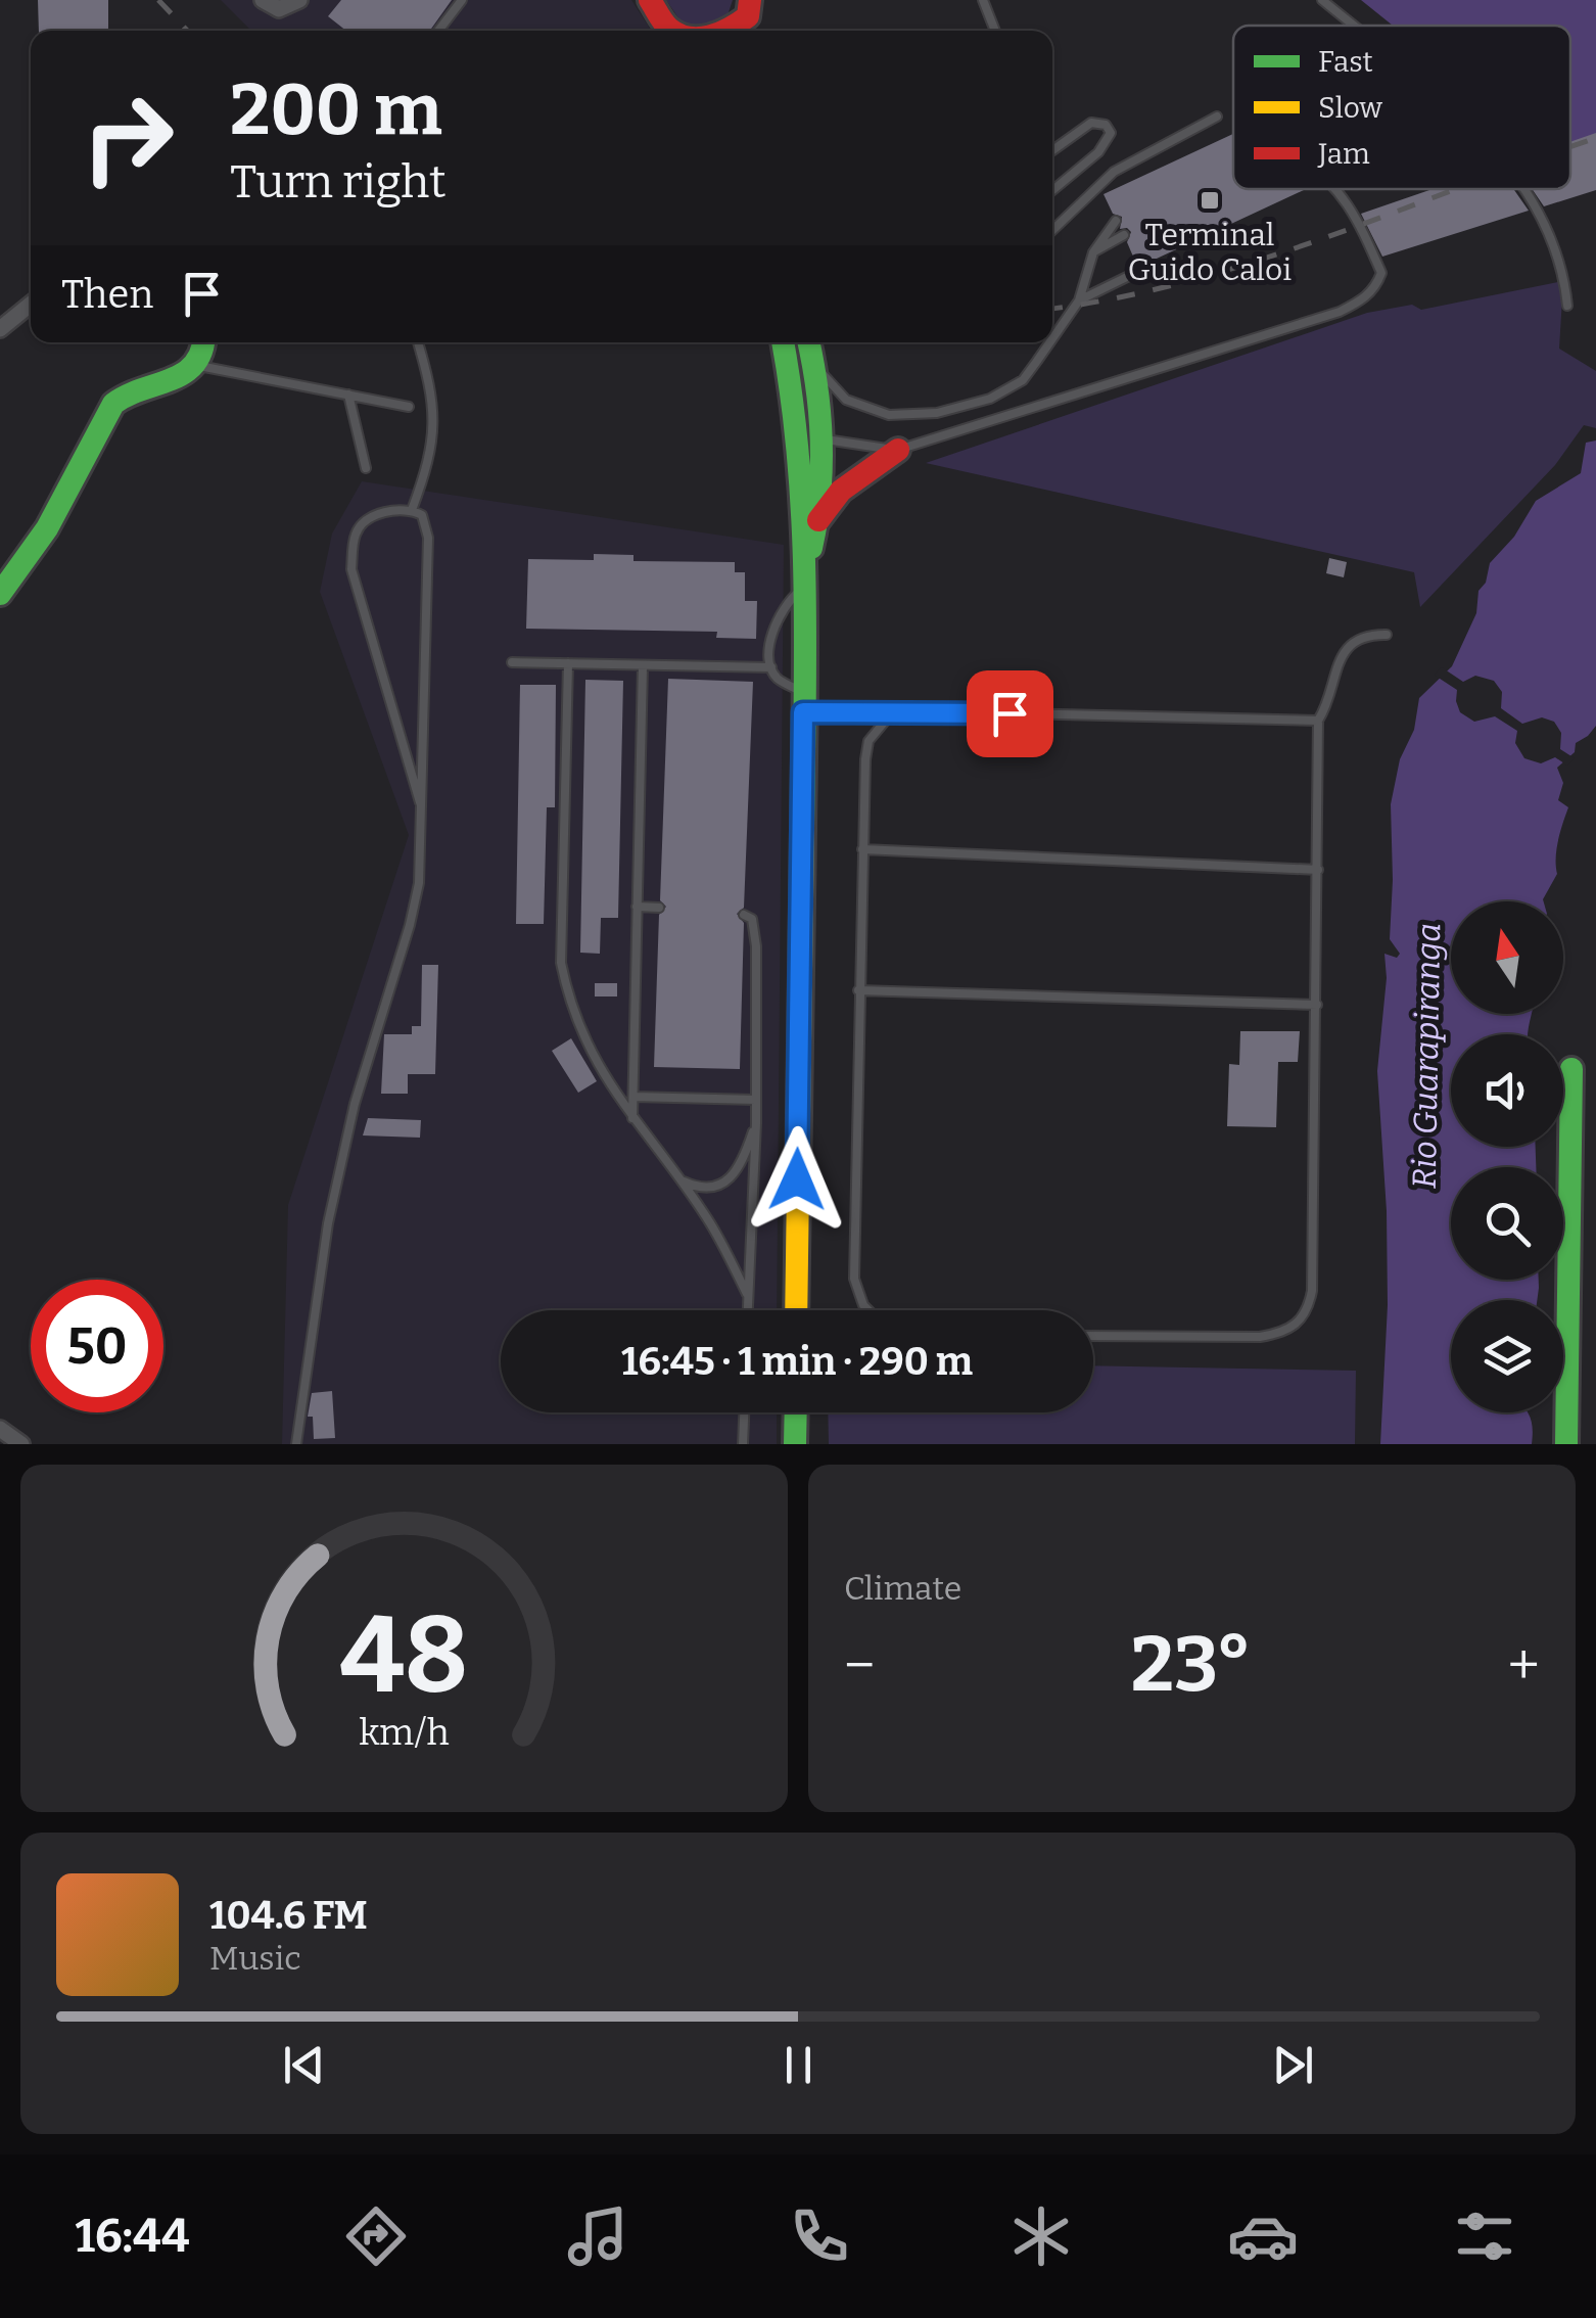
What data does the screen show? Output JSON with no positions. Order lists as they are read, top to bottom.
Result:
{
  "water": ["Rio Guarapiranga"],
  "places": {
    "transit": ["Terminal Guido Caloi"]
  },
  "legend": ["Fast", "Slow", "Jam"],
  "north": "top",
  "page": {
    "turn": ["200 m", "Turn right"],
    "then": "Then",
    "limit": "50",
    "trip": "16:45 · 1 min · 290 m",
    "tile": "Climate",
    "heat": ["−", "23°", "+"],
    "song": ["104.6 FM", "Music"],
    "tabs": "16:44",
    "gauge": ["48", "km/h"]
  }
}
